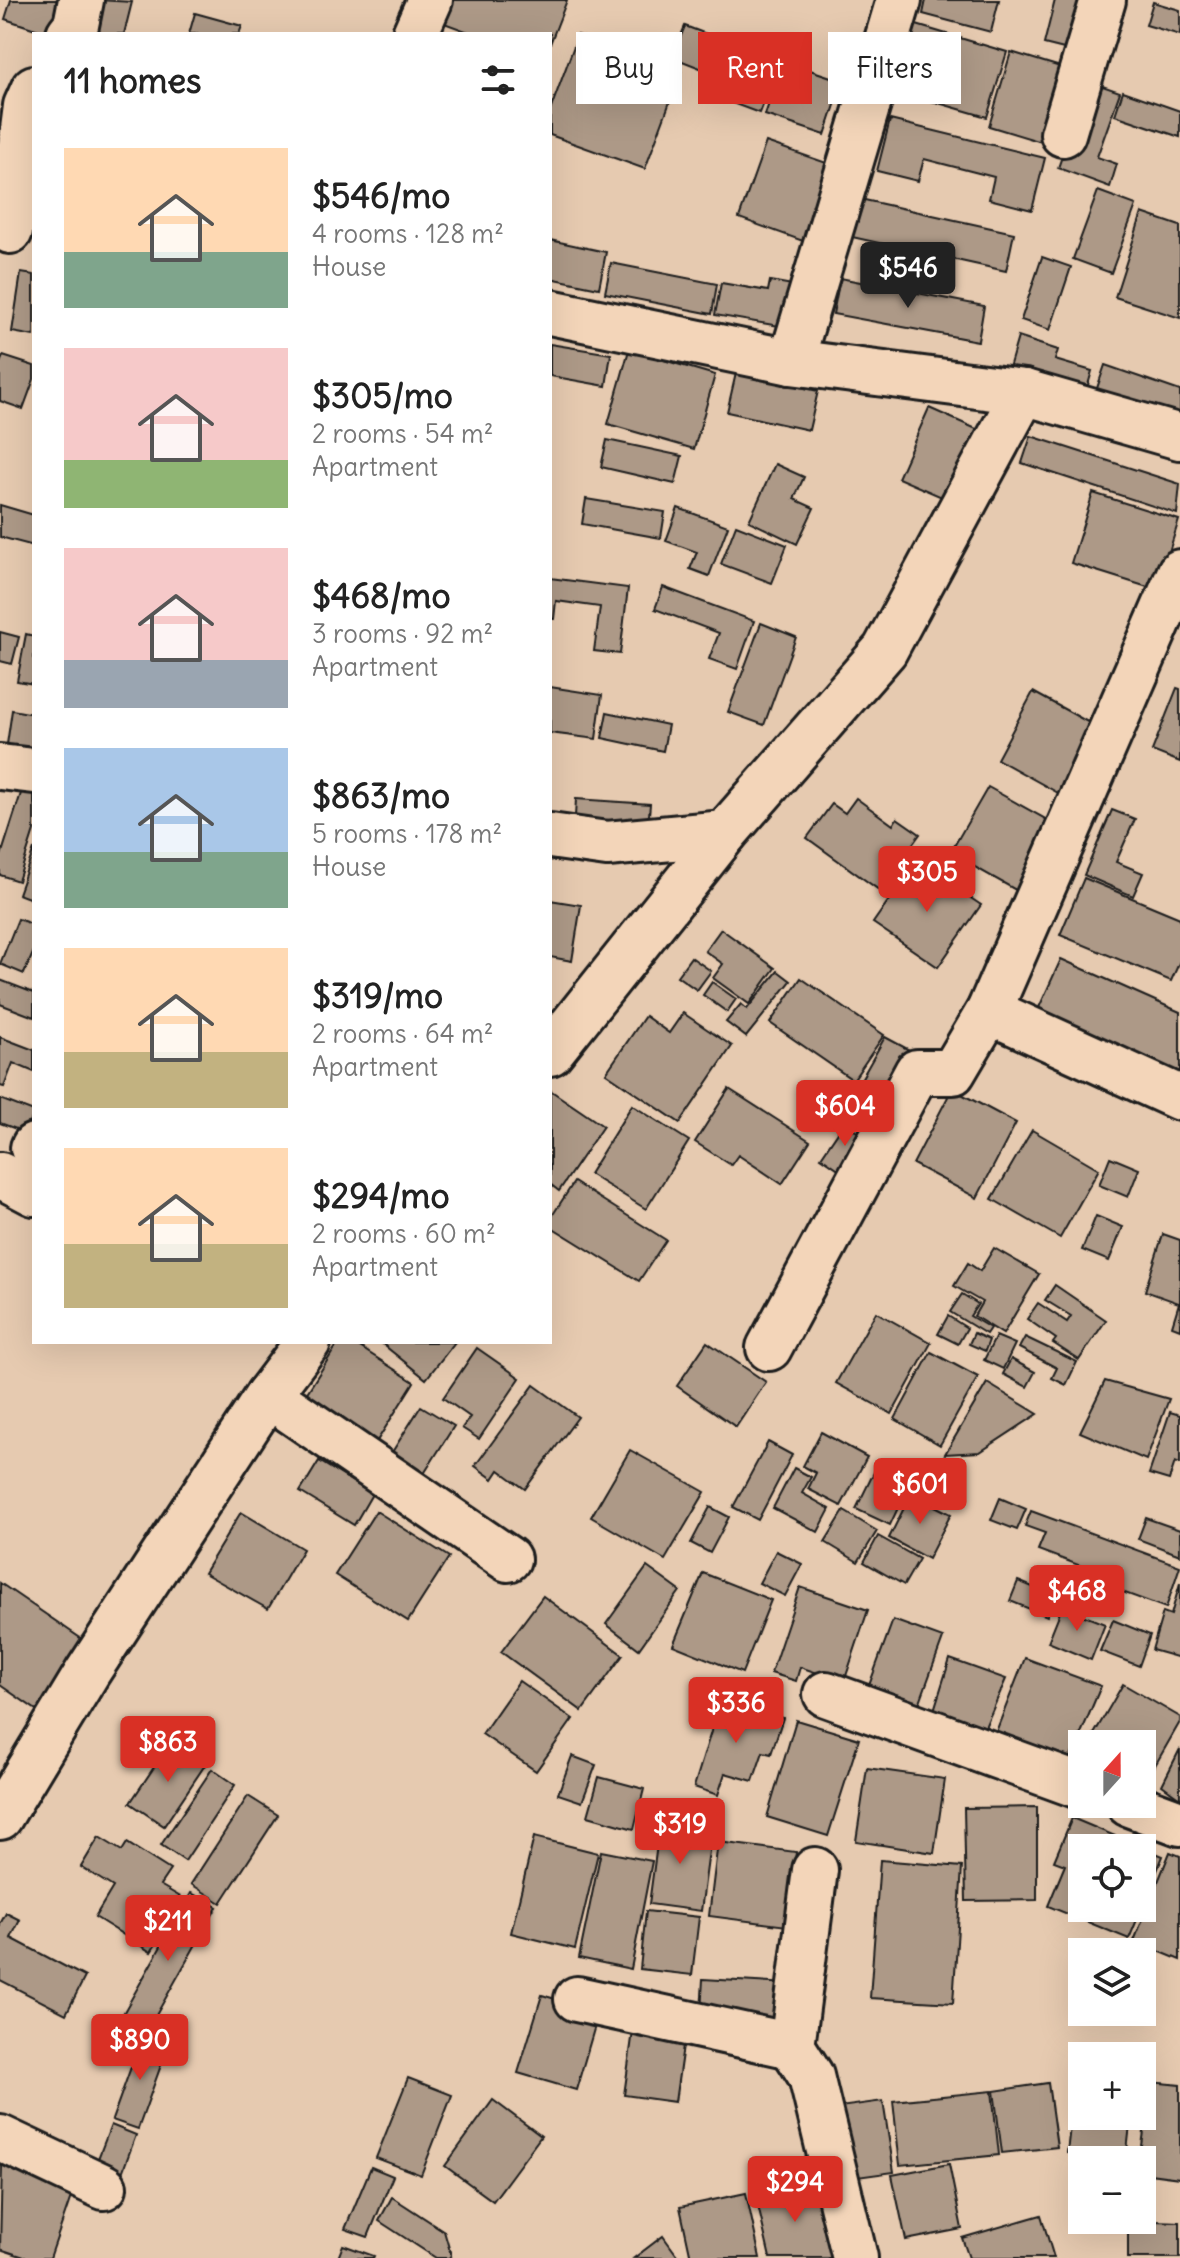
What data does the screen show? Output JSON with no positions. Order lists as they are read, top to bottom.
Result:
{
  "north": "top",
  "page": {
    "chip": ["Buy", "Rent", "Filters"],
    "heading": "11 homes",
    "list": [
      {
        "name": "$546/mo",
        "note": "4 rooms · 128 m² · House"
      },
      {
        "name": "$305/mo",
        "note": "2 rooms · 54 m² · Apartment"
      },
      {
        "name": "$468/mo",
        "note": "3 rooms · 92 m² · Apartment"
      },
      {
        "name": "$863/mo",
        "note": "5 rooms · 178 m² · House"
      },
      {
        "name": "$319/mo",
        "note": "2 rooms · 64 m² · Apartment"
      },
      {
        "name": "$294/mo",
        "note": "2 rooms · 60 m² · Apartment"
      }
    ],
    "price": [
      "$546",
      "$305",
      "$604",
      "$601",
      "$468",
      "$336",
      "$863",
      "$319",
      "$211",
      "$890",
      "$294"
    ],
    "map_buttons": ["+", "−"]
  }
}
